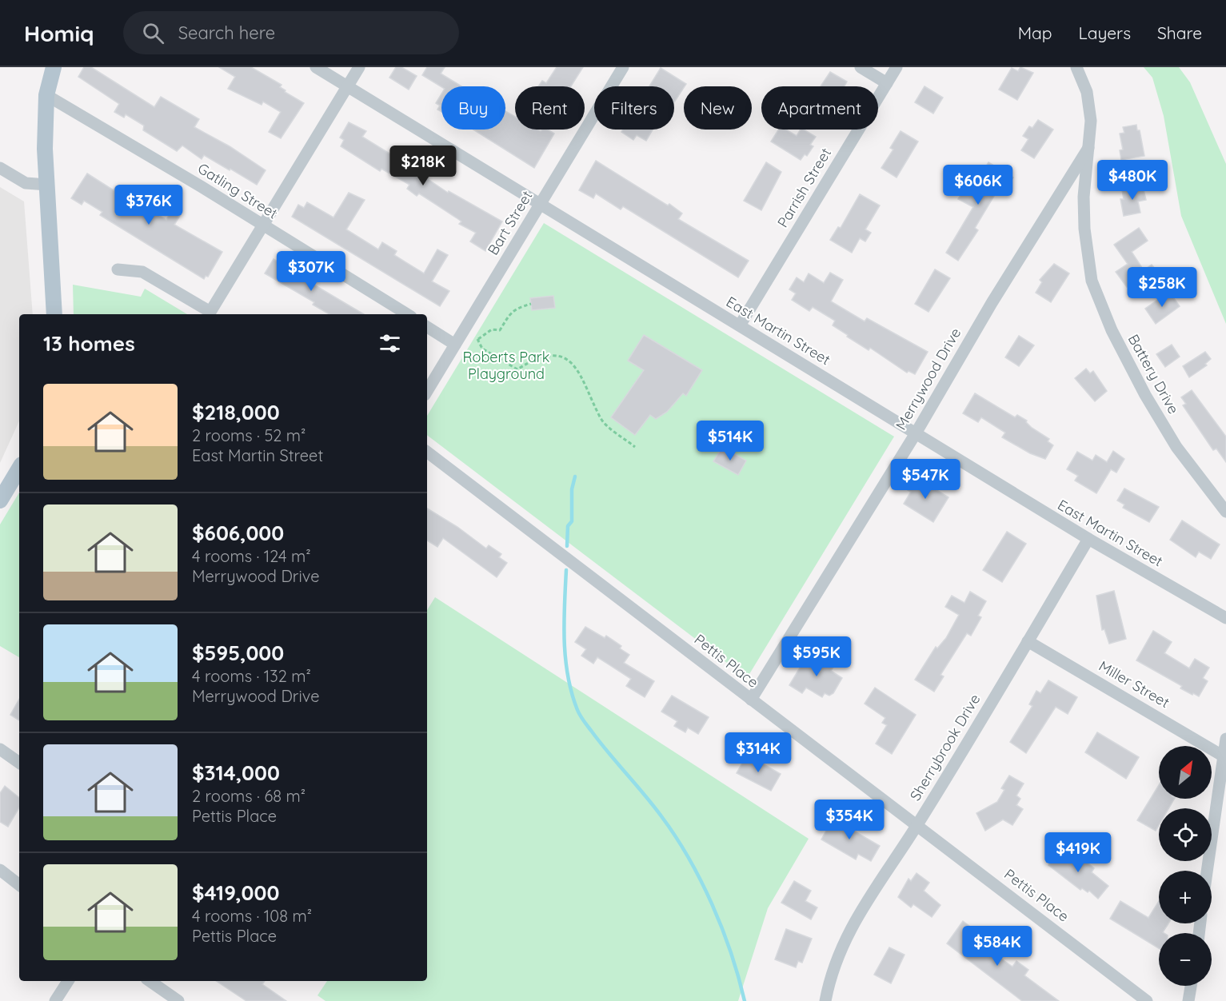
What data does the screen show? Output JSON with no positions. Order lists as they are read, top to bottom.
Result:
{
  "streets": {
    "street": [
      "Parrish Street",
      "Gatling Street",
      "Bart Street",
      "East Martin Street",
      "Battery Drive",
      "Merrywood Drive",
      "Pettis Place",
      "Miller Street",
      "Sherrybrook Drive"
    ]
  },
  "crossings": [
    ["Parrish Street", "East Martin Street"],
    ["Bart Street", "East Martin Street"],
    ["East Martin Street", "Merrywood Drive"],
    ["East Martin Street", "Sherrybrook Drive"],
    ["Battery Drive", "Merrywood Drive"],
    ["Merrywood Drive", "Pettis Place"],
    ["Pettis Place", "Sherrybrook Drive"],
    ["Miller Street", "Sherrybrook Drive"]
  ],
  "parks": ["Roberts Park Playground"],
  "north": "top right",
  "page": {
    "header": "Homiq",
    "search": "Search here",
    "nav": ["Map", "Layers", "Share"],
    "chip": [
      "Buy",
      "Rent",
      "Filters",
      "New",
      "Apartment"
    ],
    "price": [
      "$218K",
      "$480K",
      "$606K",
      "$376K",
      "$307K",
      "$258K",
      "$514K",
      "$547K",
      "$595K",
      "$314K",
      "$354K",
      "$419K",
      "$584K"
    ],
    "heading": "13 homes",
    "list": [
      {
        "name": "$218,000",
        "note": "2 rooms · 52 m² · East Martin Street"
      },
      {
        "name": "$606,000",
        "note": "4 rooms · 124 m² · Merrywood Drive"
      },
      {
        "name": "$595,000",
        "note": "4 rooms · 132 m² · Merrywood Drive"
      },
      {
        "name": "$314,000",
        "note": "2 rooms · 68 m² · Pettis Place"
      },
      {
        "name": "$419,000",
        "note": "4 rooms · 108 m² · Pettis Place"
      }
    ],
    "map_buttons": ["+", "−"]
  }
}
